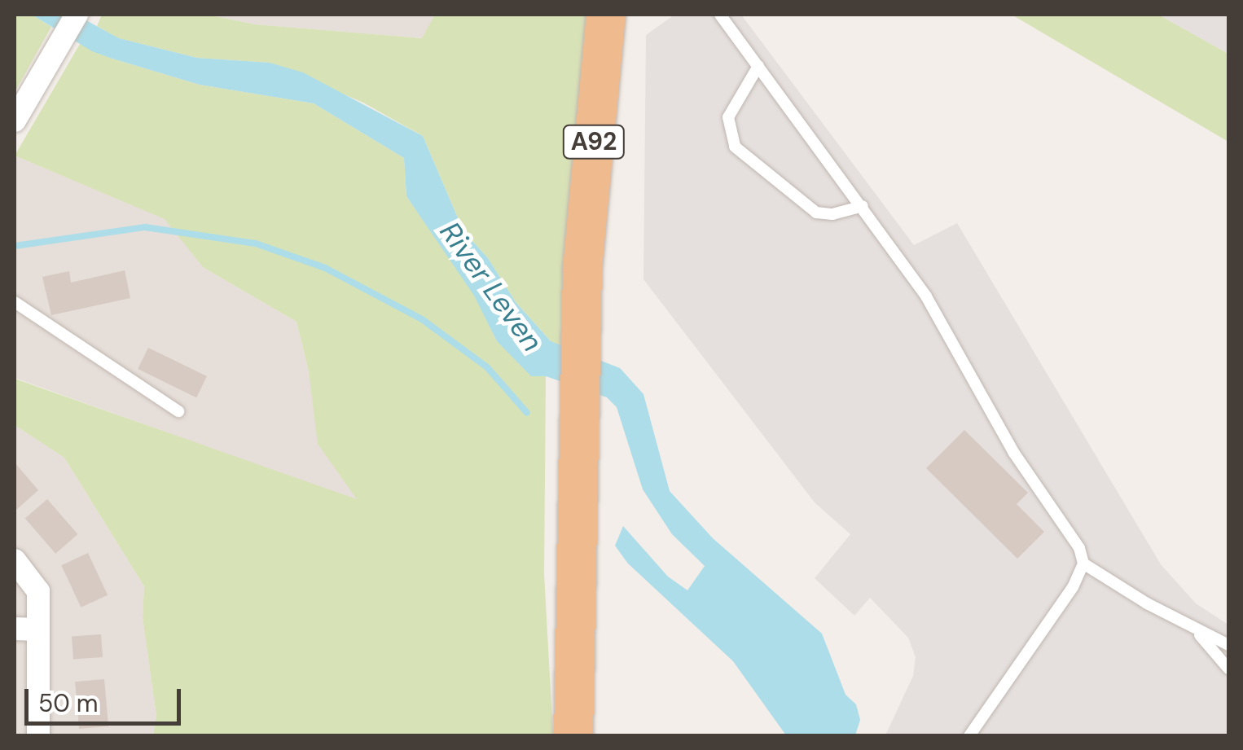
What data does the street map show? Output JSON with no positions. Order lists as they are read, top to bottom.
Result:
{
  "streets": {
    "highway": ["A92"]
  },
  "water": ["River Leven"],
  "scale_bar": "50 m"
}
